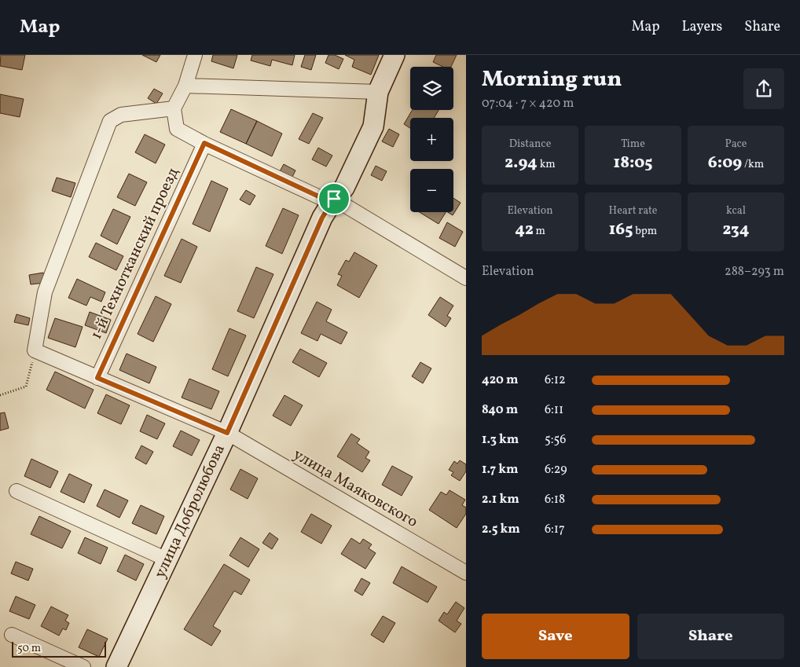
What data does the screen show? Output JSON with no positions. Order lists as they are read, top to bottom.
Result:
{
  "streets": {
    "street": ["1-й Технотканский проезд", "улица Маяковского", "улица Добролюбова"]
  },
  "crossings": [
    ["1-й Технотканский проезд", "улица Маяковского"],
    ["улица Маяковского", "улица Добролюбова"]
  ],
  "scale_bar": "50 m",
  "page": {
    "header": "Map",
    "nav": ["Map", "Layers", "Share"],
    "heading": ["Morning run", "07:04 · 7 × 420 m"],
    "map_buttons": ["+", "−"],
    "stats": [
      ["Distance", "2.94 km"],
      ["Time", "18:05"],
      ["Pace", "6:09 /km"],
      ["Elevation", "42 m"],
      ["Heart rate", "165 bpm"],
      ["kcal", "234"]
    ],
    "chart": ["Elevation", "288–293 m"],
    "list": [
      {
        "name": "420 m",
        "note": "6:12"
      },
      {
        "name": "840 m",
        "note": "6:11"
      },
      {
        "name": "1.3 km",
        "note": "5:56"
      },
      {
        "name": "1.7 km",
        "note": "6:29"
      },
      {
        "name": "2.1 km",
        "note": "6:18"
      },
      {
        "name": "2.5 km",
        "note": "6:17"
      }
    ],
    "buttons": ["Save", "Share"],
    "scale": "50 m"
  }
}
